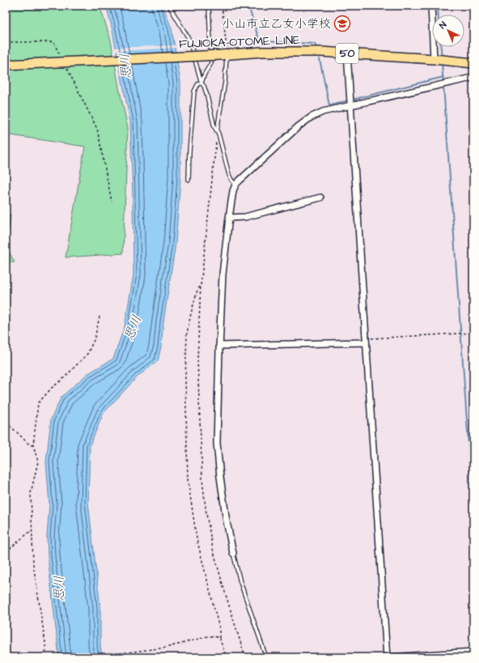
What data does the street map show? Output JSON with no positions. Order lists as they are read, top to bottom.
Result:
{
  "streets": {
    "main road": ["FUJIOKA-OTOME LINE", "50"]
  },
  "water": ["思川"],
  "places": {
    "school or university": ["小山市立乙女小学校"]
  },
  "north": "top left"
}
